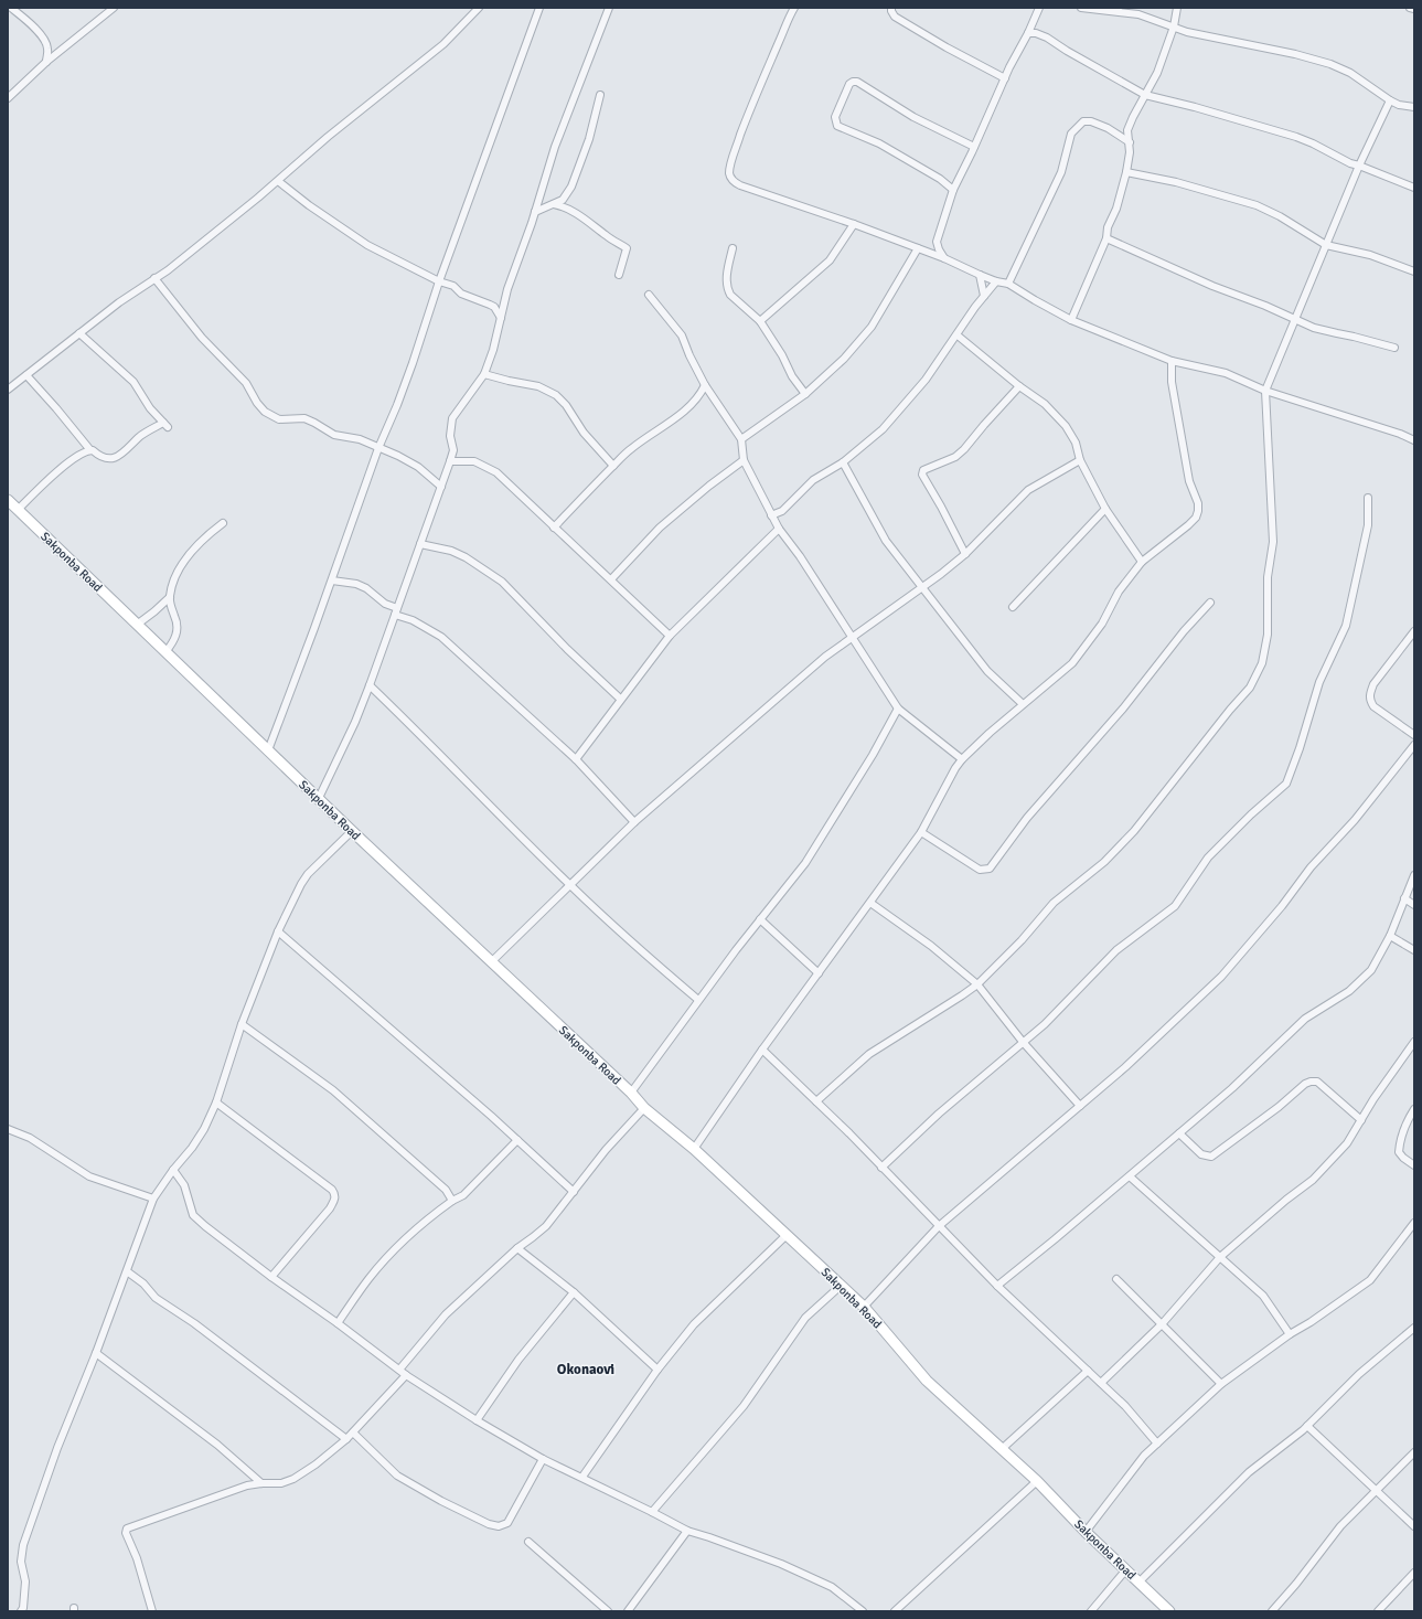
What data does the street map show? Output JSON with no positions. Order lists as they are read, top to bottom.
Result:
{
  "streets": {
    "main road": ["Sakponba Road"]
  },
  "districts": ["Okonaovi"]
}
